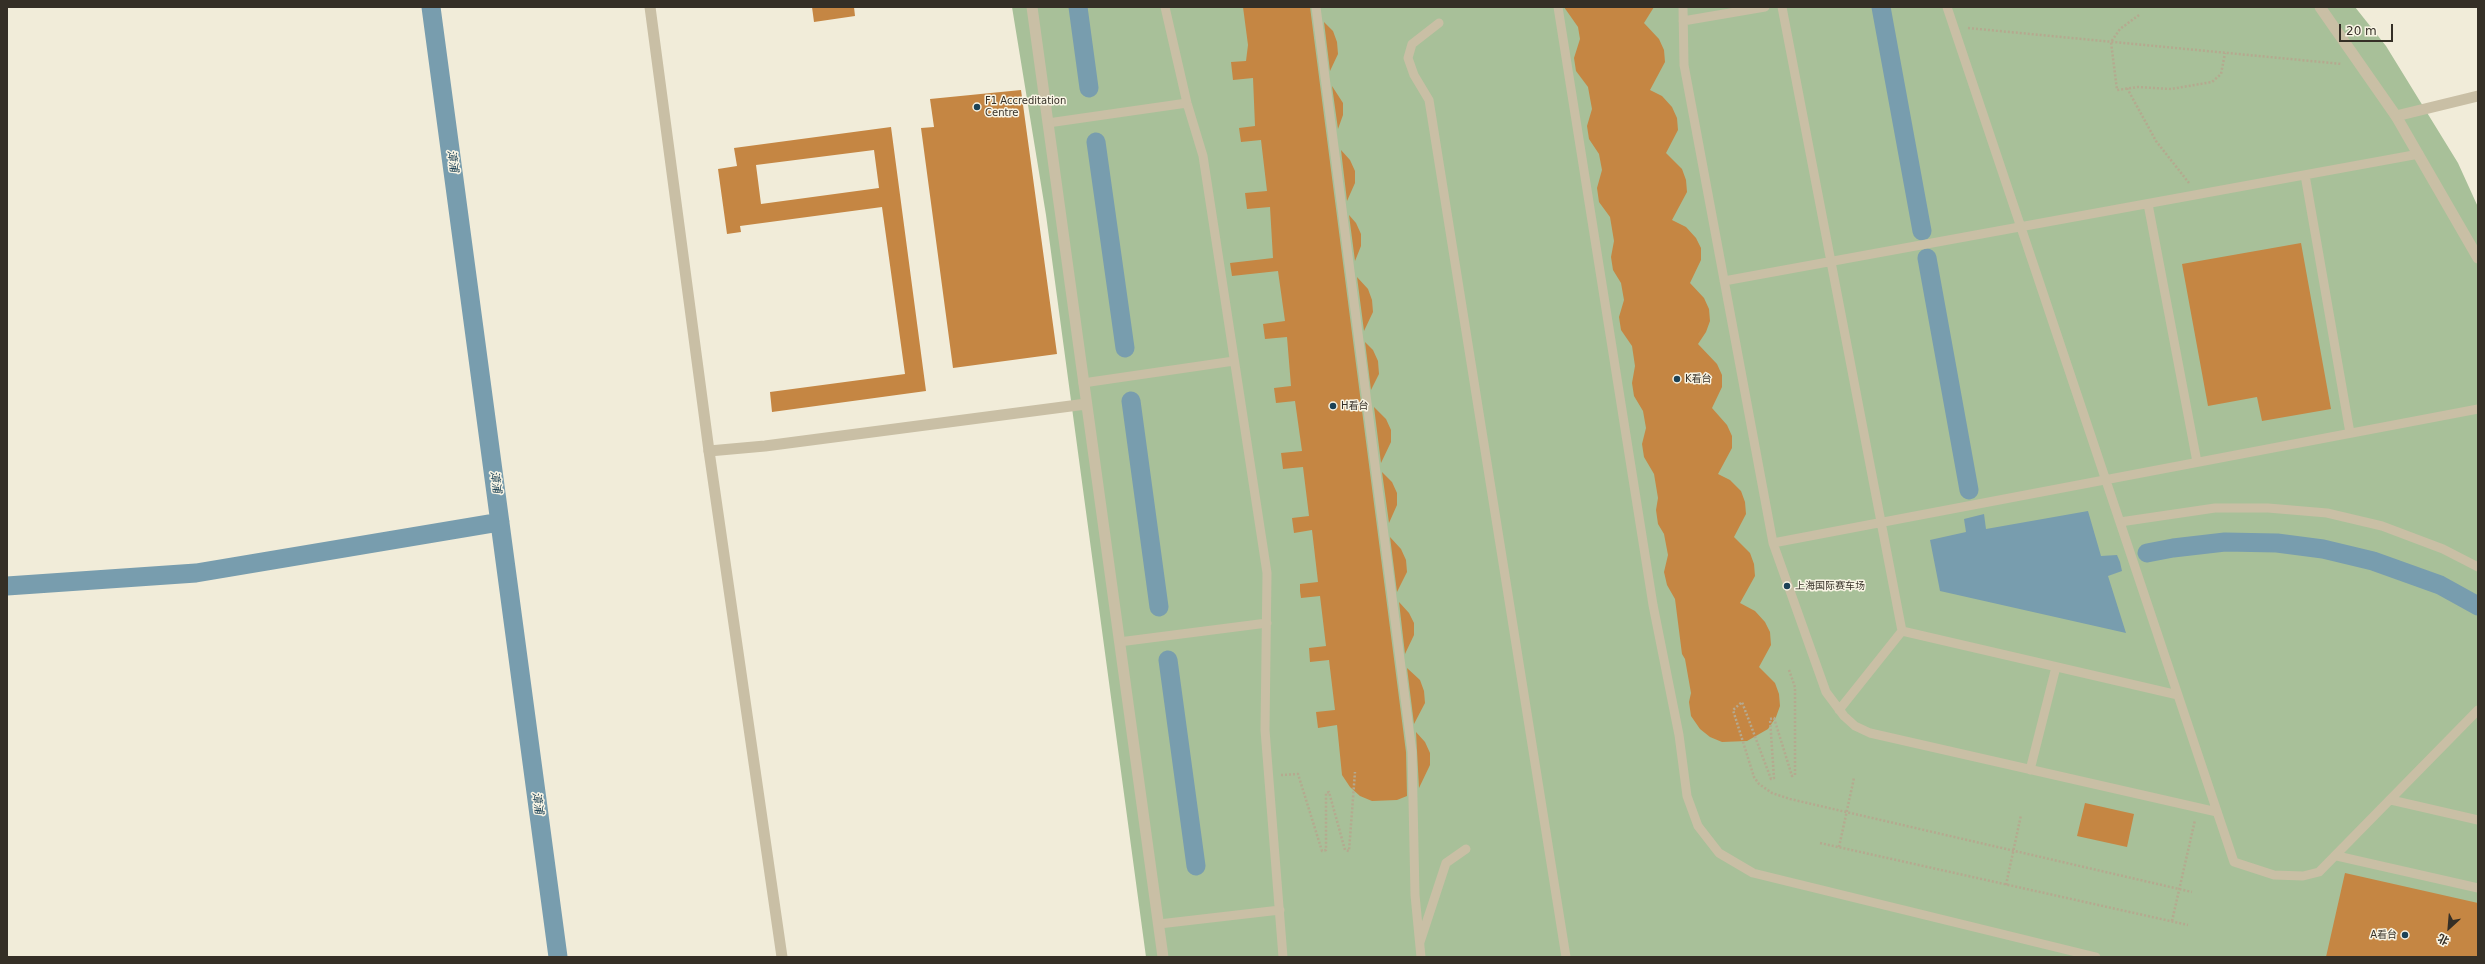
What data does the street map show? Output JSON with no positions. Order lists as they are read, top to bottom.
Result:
{
  "water": ["漳浦"],
  "places": [
    "F1 Accreditation Centre",
    "K看台",
    "H看台",
    "上海国际赛车场",
    "A看台"
  ],
  "scale_bar": "20 m",
  "north": "bottom left"
}
